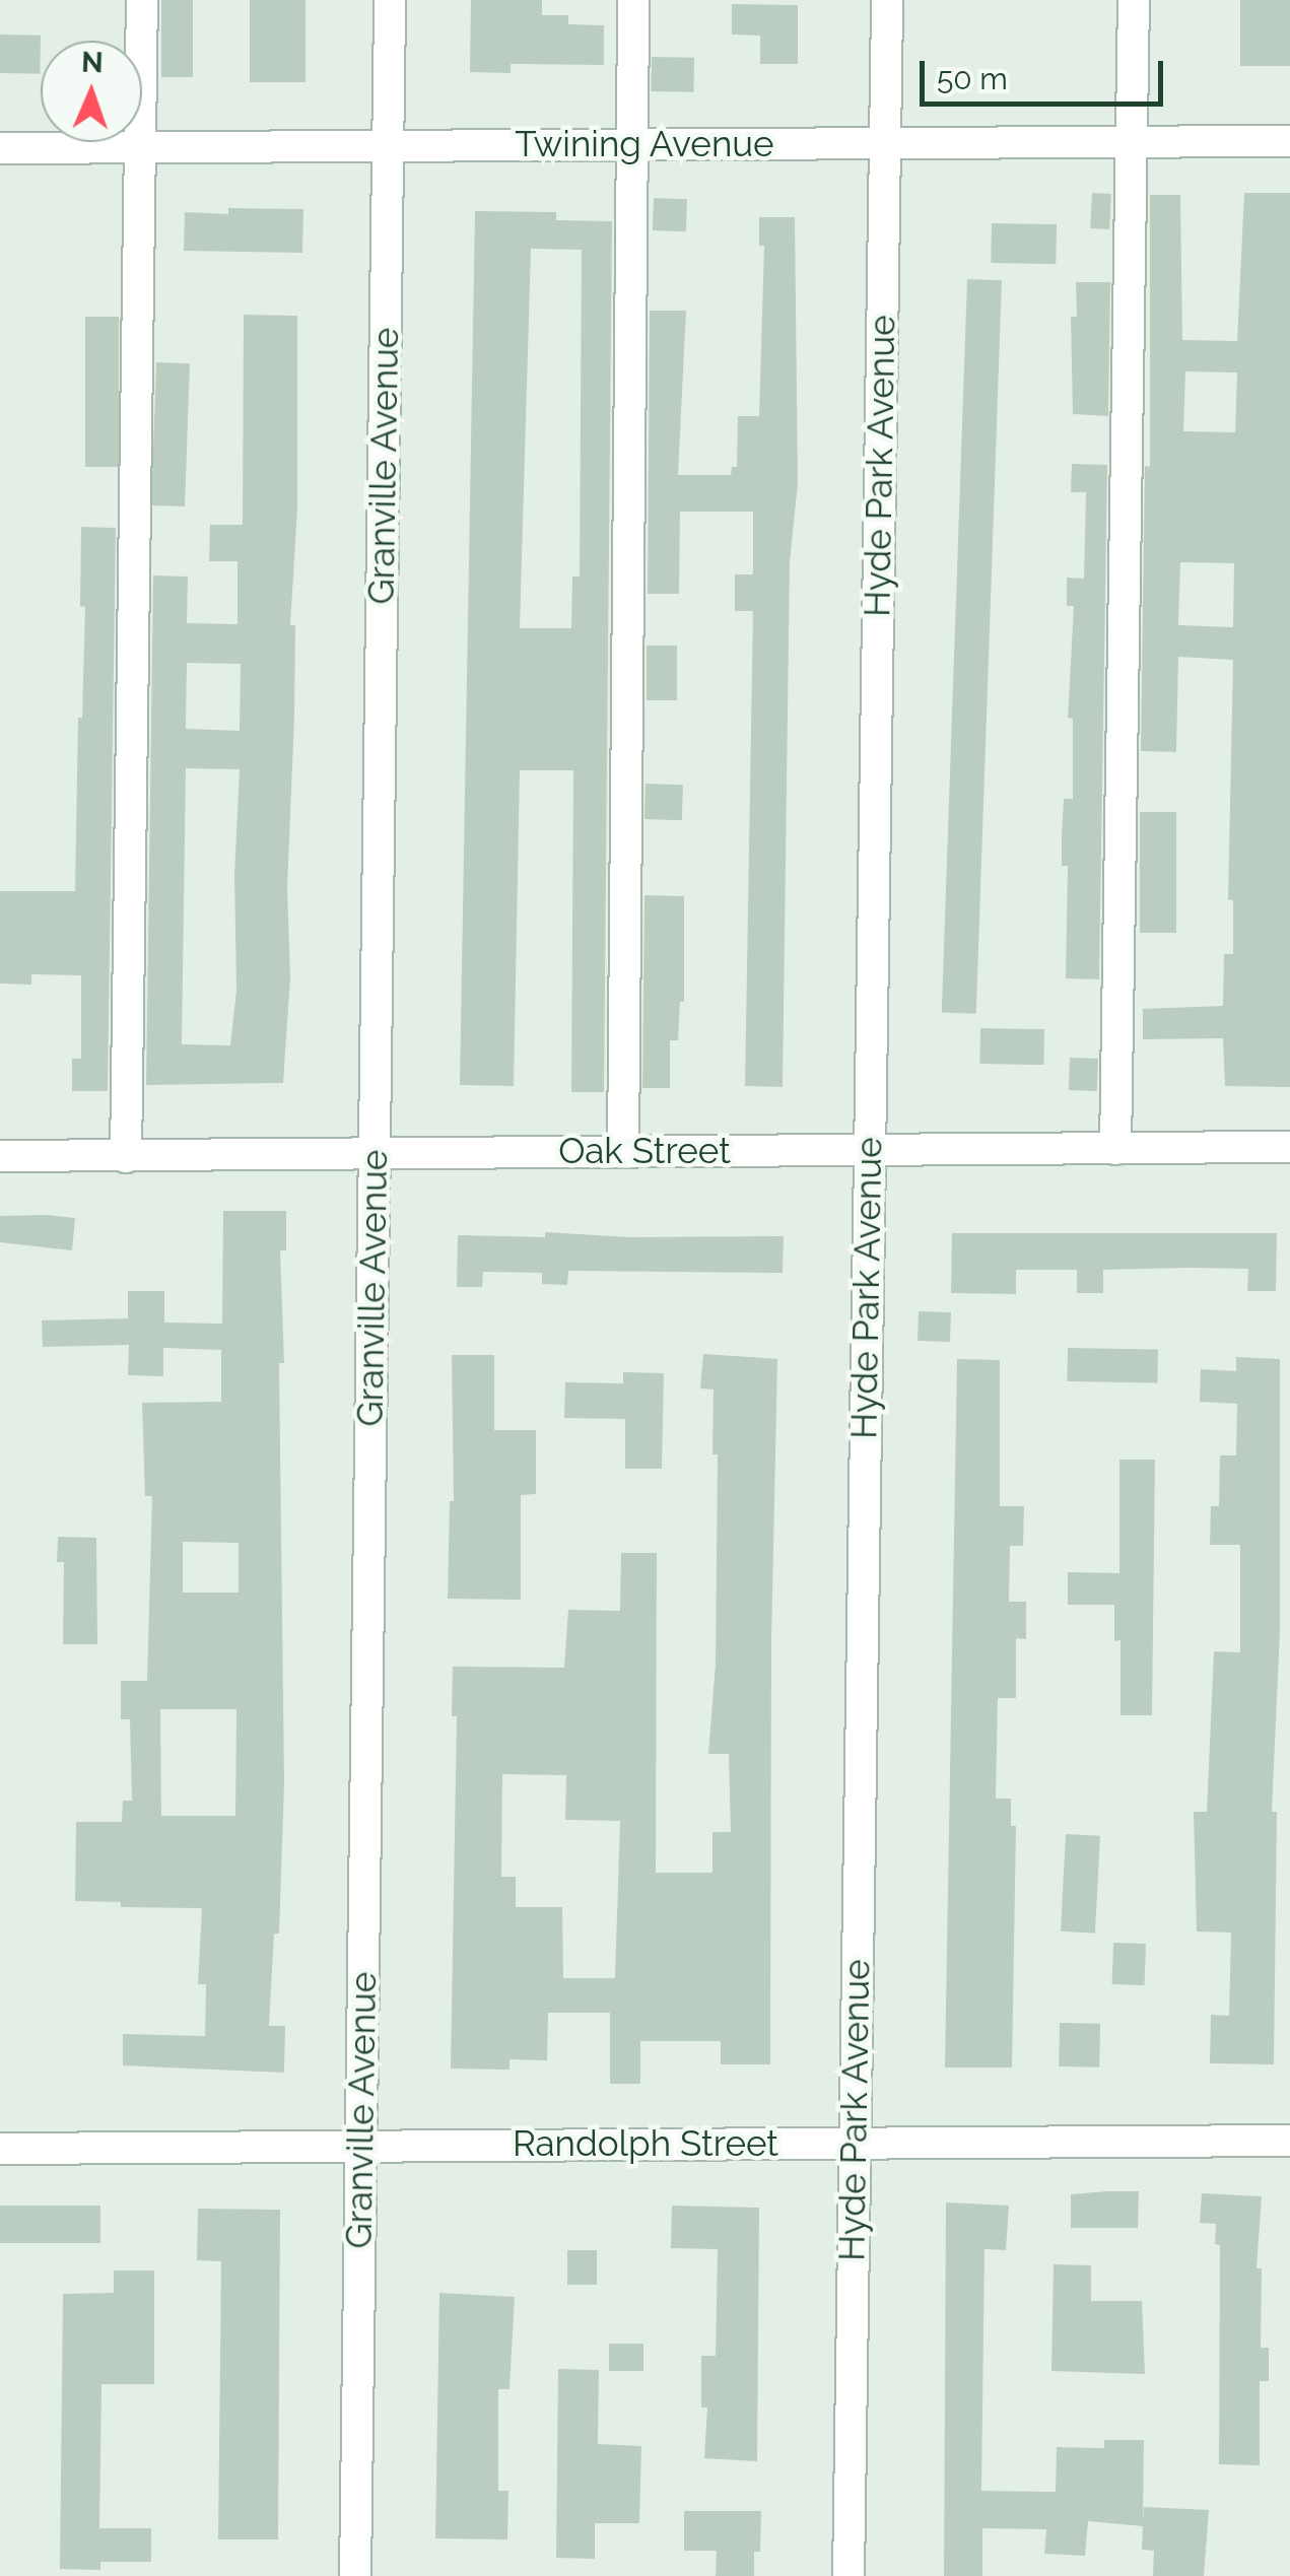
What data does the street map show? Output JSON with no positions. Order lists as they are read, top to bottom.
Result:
{
  "streets": {
    "street": [
      "Twining Avenue",
      "Granville Avenue",
      "Hyde Park Avenue",
      "Oak Street",
      "Randolph Street"
    ]
  },
  "crossings": [
    ["Twining Avenue", "Granville Avenue"],
    ["Twining Avenue", "Hyde Park Avenue"],
    ["Granville Avenue", "Oak Street"],
    ["Granville Avenue", "Randolph Street"],
    ["Hyde Park Avenue", "Oak Street"],
    ["Hyde Park Avenue", "Randolph Street"]
  ],
  "scale_bar": "50 m",
  "north": "top"
}
